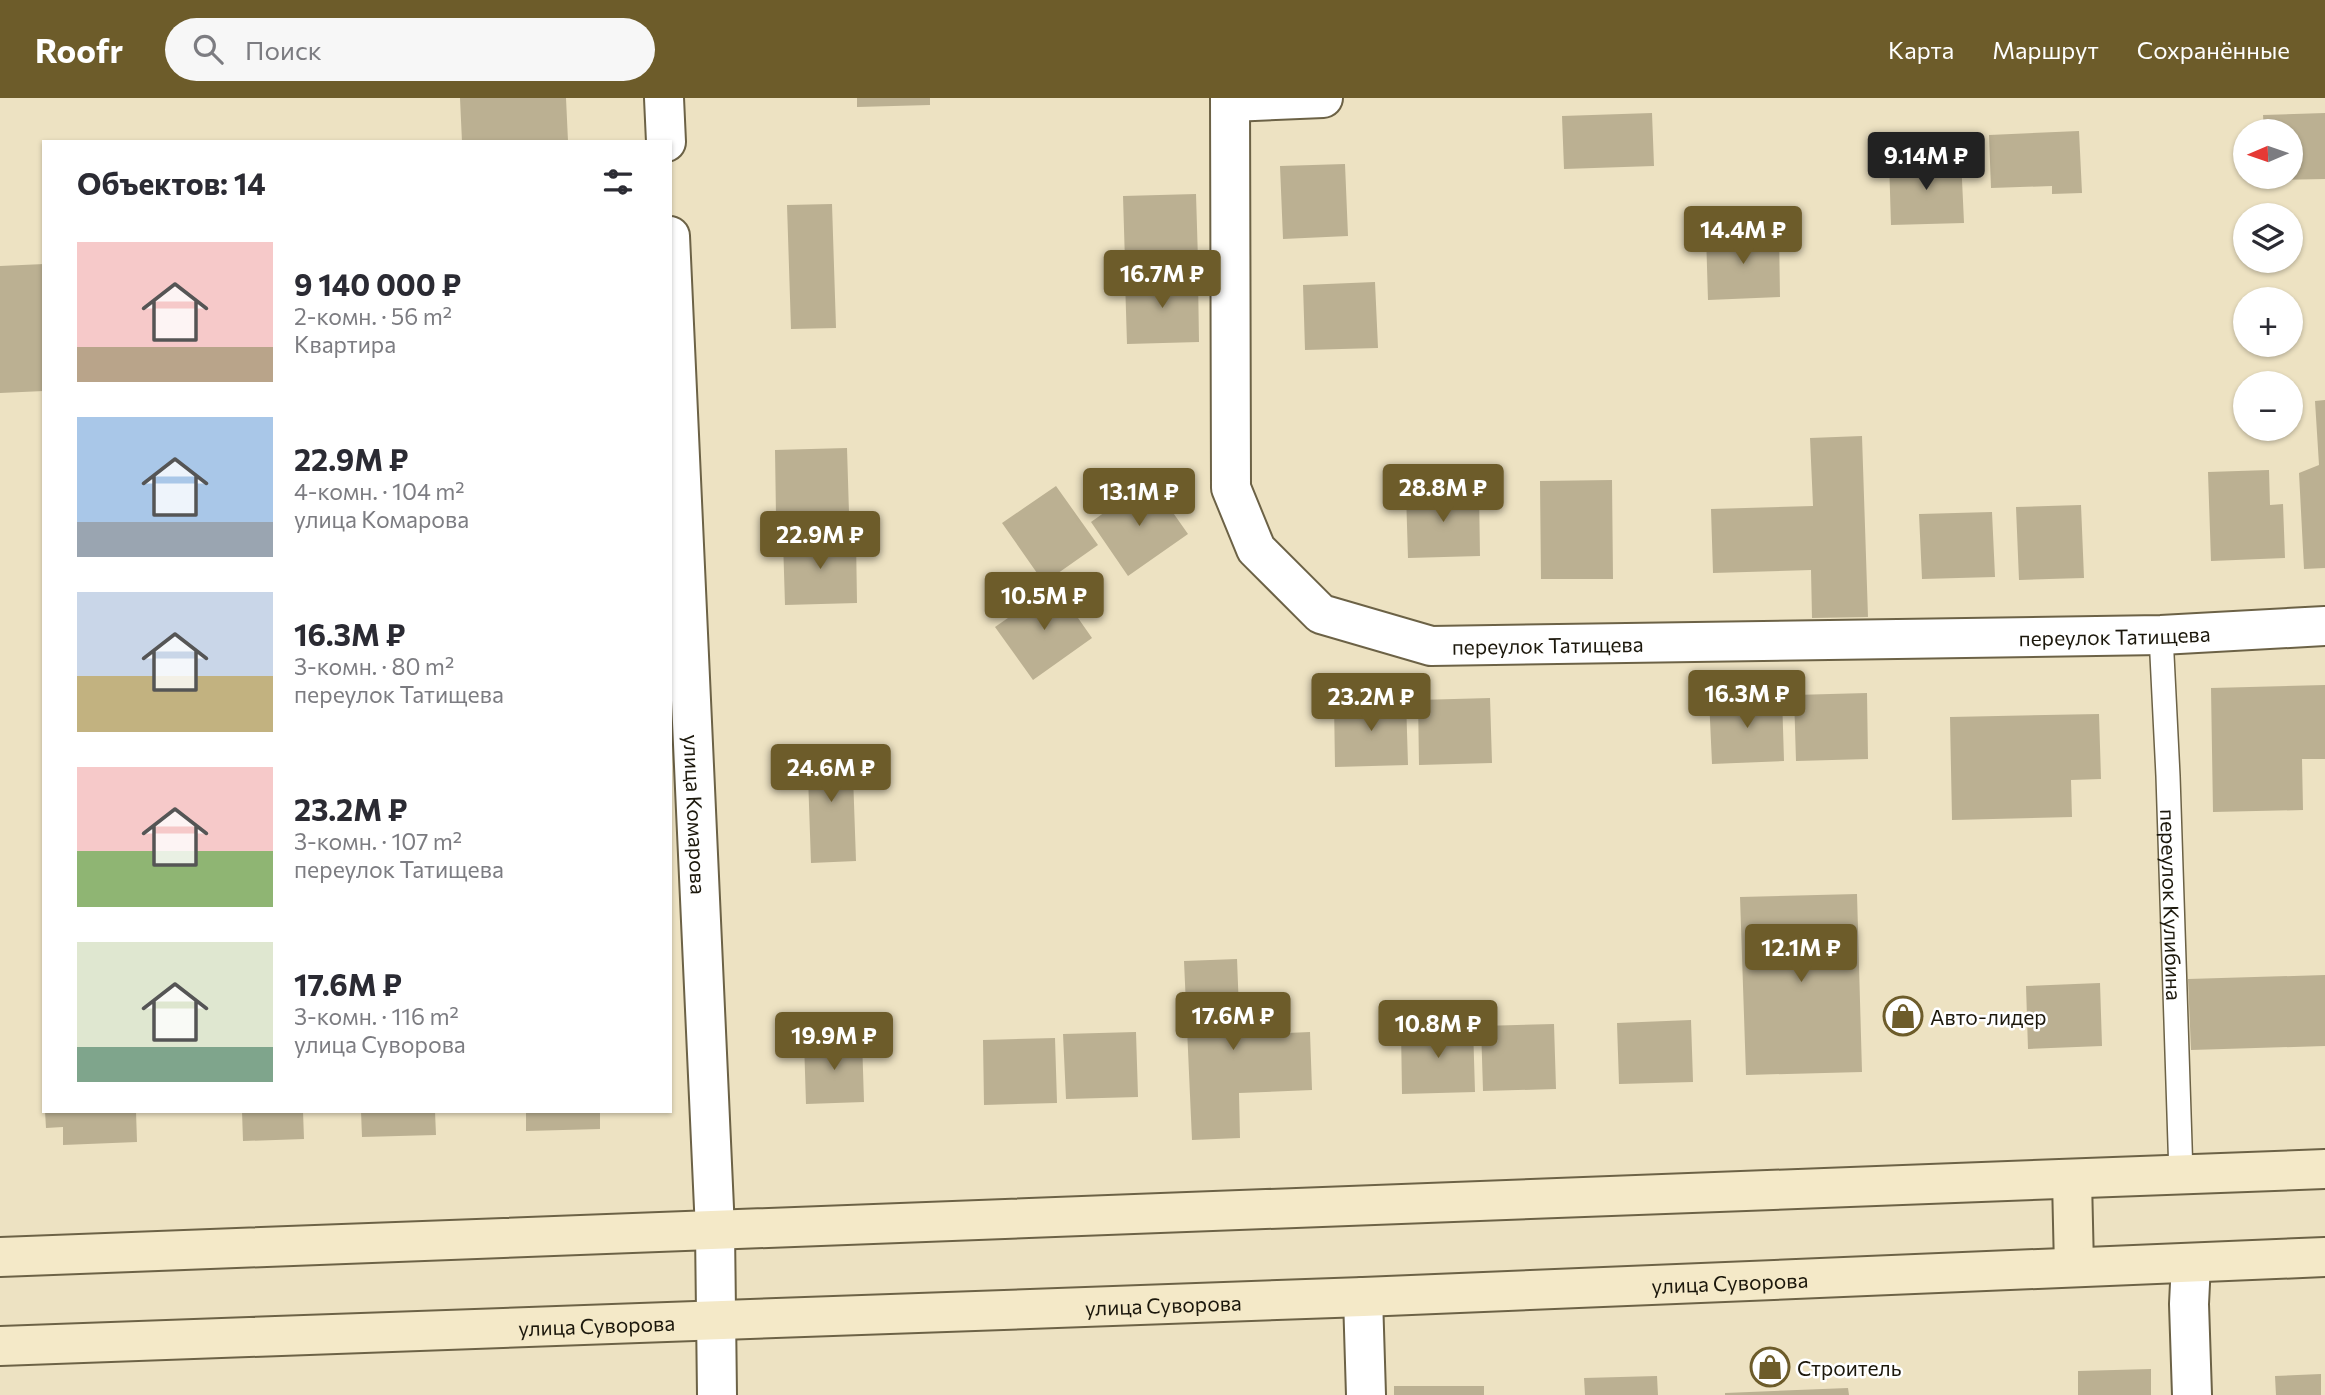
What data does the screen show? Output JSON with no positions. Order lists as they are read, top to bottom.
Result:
{
  "streets": {
    "main road": ["улица Суворова"],
    "street": ["переулок Татищева", "улица Комарова"],
    "lane": ["переулок Кулибина"]
  },
  "crossings": [
    ["переулок Татищева", "переулок Кулибина"],
    ["улица Комарова", "улица Суворова"]
  ],
  "places": {
    "shop": ["Авто-лидер", "Строитель"]
  },
  "north": "left",
  "page": {
    "header": "Roofr",
    "search": "Поиск",
    "nav": ["Карта", "Маршрут", "Сохранённые"],
    "map_buttons": ["+", "−"],
    "price": [
      "9.14M ₽",
      "14.4M ₽",
      "16.7M ₽",
      "28.8M ₽",
      "13.1M ₽",
      "22.9M ₽",
      "10.5M ₽",
      "16.3M ₽",
      "23.2M ₽",
      "24.6M ₽",
      "12.1M ₽",
      "17.6M ₽",
      "10.8M ₽",
      "19.9M ₽"
    ],
    "heading": "Объектов: 14",
    "list": [
      {
        "name": "9 140 000 ₽",
        "note": "2-комн. · 56 m² · Квартира"
      },
      {
        "name": "22.9M ₽",
        "note": "4-комн. · 104 m² · улица Комарова"
      },
      {
        "name": "16.3M ₽",
        "note": "3-комн. · 80 m² · переулок Татищева"
      },
      {
        "name": "23.2M ₽",
        "note": "3-комн. · 107 m² · переулок Татищева"
      },
      {
        "name": "17.6M ₽",
        "note": "3-комн. · 116 m² · улица Суворова"
      }
    ]
  }
}
